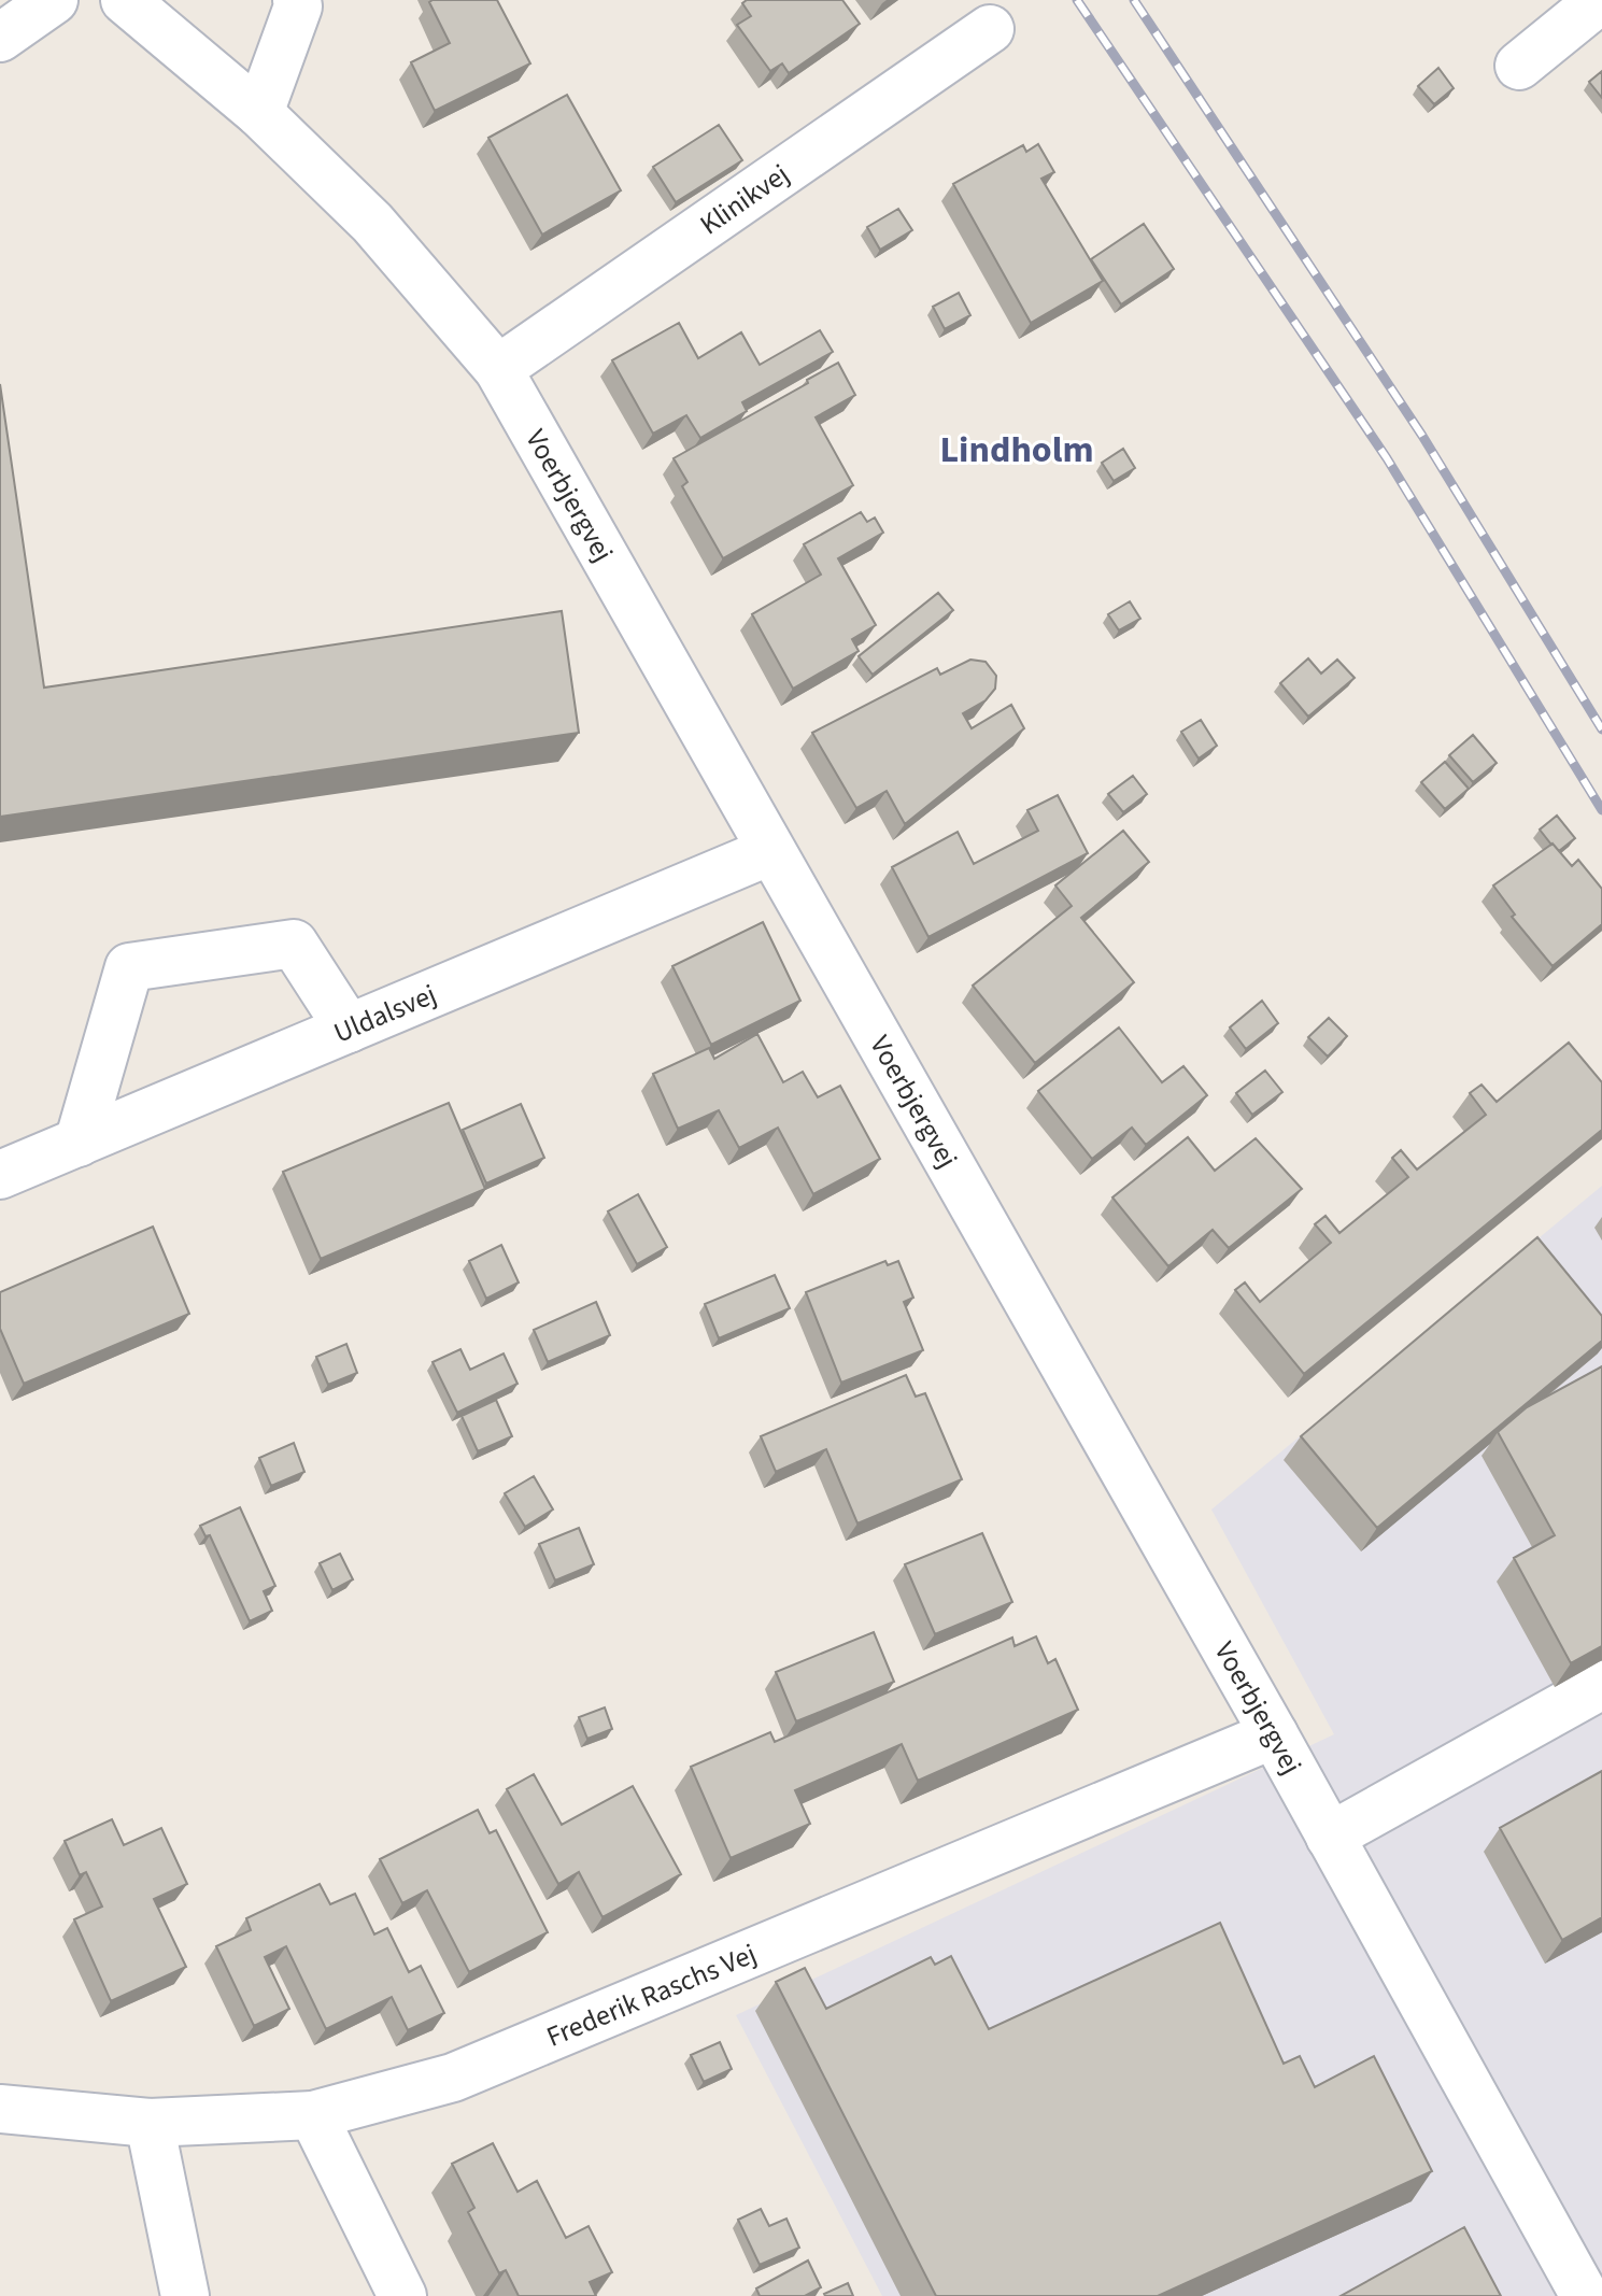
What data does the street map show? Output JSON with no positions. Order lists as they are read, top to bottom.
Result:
{
  "streets": {
    "street": [
      "Klinikvej",
      "Voerbjergvej",
      "Uldalsvej",
      "Frederik Raschs Vej"
    ]
  },
  "crossings": [
    ["Klinikvej", "Voerbjergvej"],
    ["Voerbjergvej", "Uldalsvej"],
    ["Voerbjergvej", "Frederik Raschs Vej"]
  ],
  "districts": ["Lindholm"]
}
